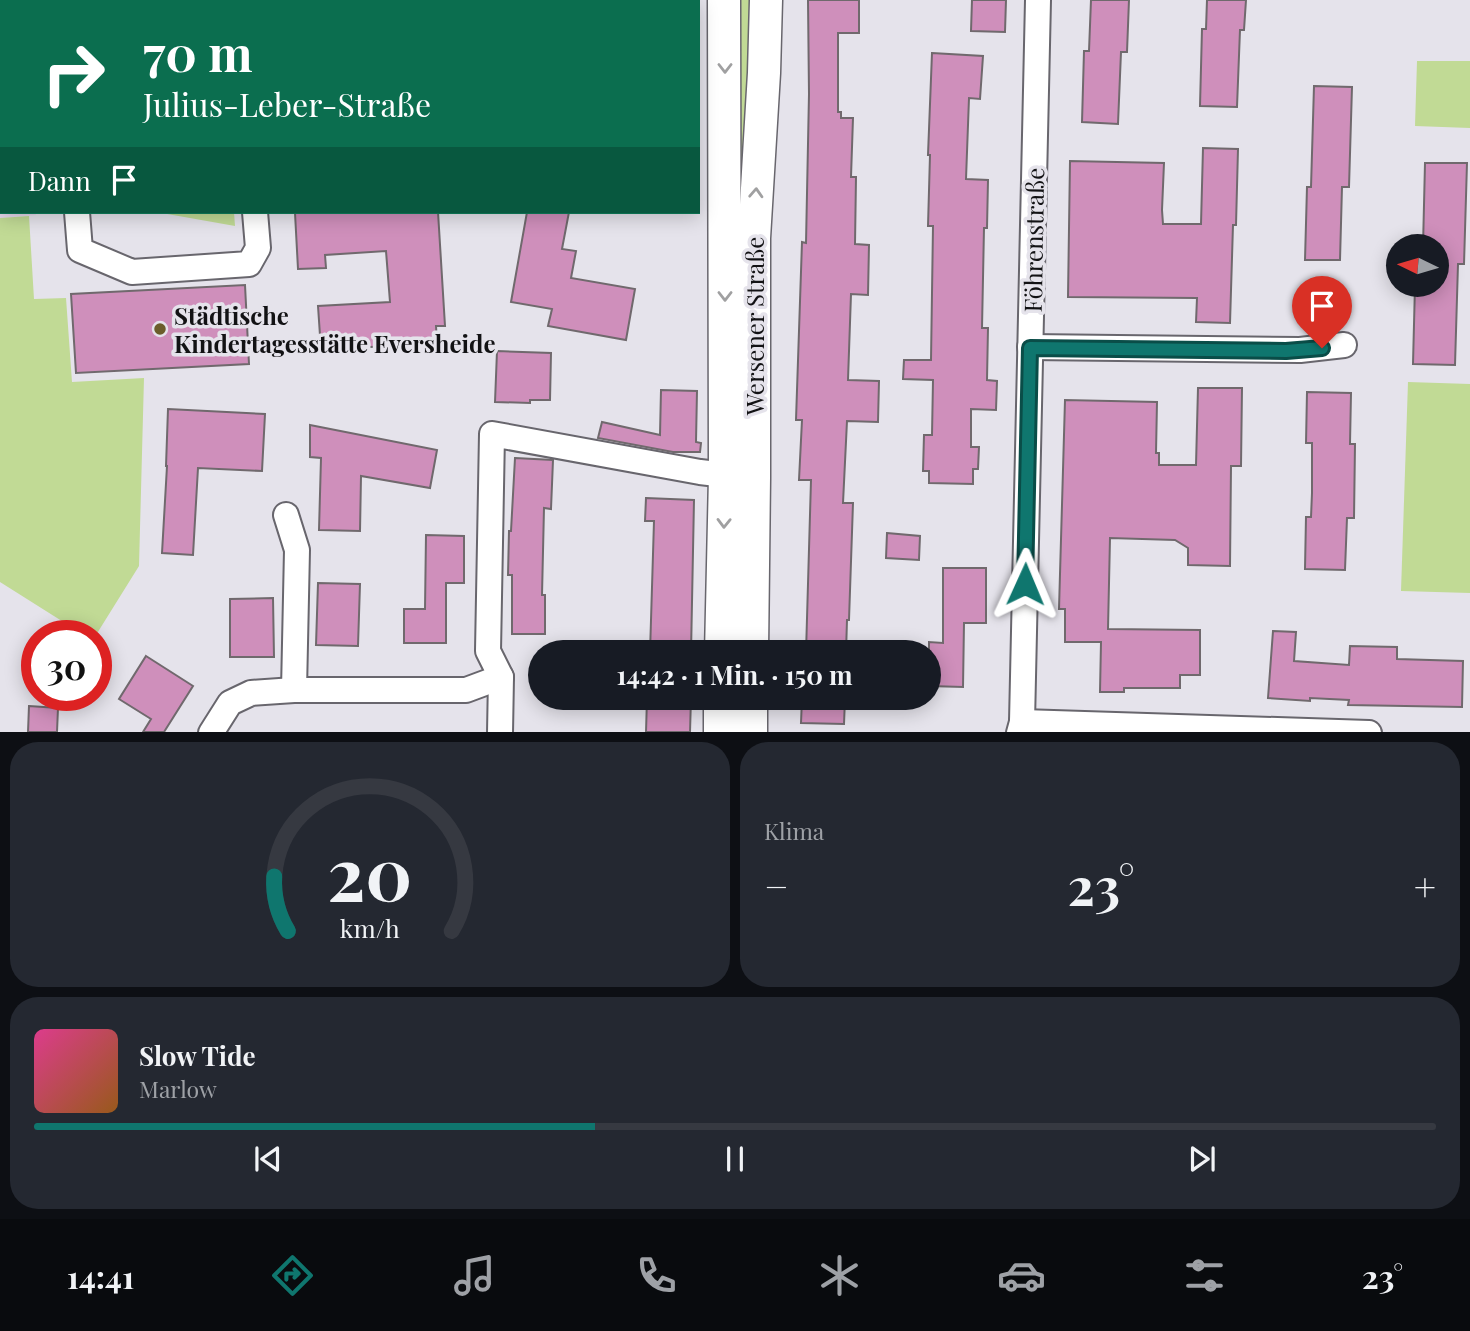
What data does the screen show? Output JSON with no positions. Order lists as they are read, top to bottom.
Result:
{
  "streets": {
    "main road": ["Wersener Straße"],
    "street": ["Föhrenstraße"]
  },
  "places": ["Städtische Kindertagesstätte Eversheide"],
  "north": "left",
  "page": {
    "turn": ["70 m", "Julius-Leber-Straße"],
    "then": "Dann",
    "limit": "30",
    "trip": "14:42 · 1 Min. · 150 m",
    "tile": "Klima",
    "heat": ["−", "23°", "+"],
    "song": ["Slow Tide", "Marlow"],
    "tabs": ["14:41", "23°"],
    "gauge": ["20", "km/h"]
  }
}
